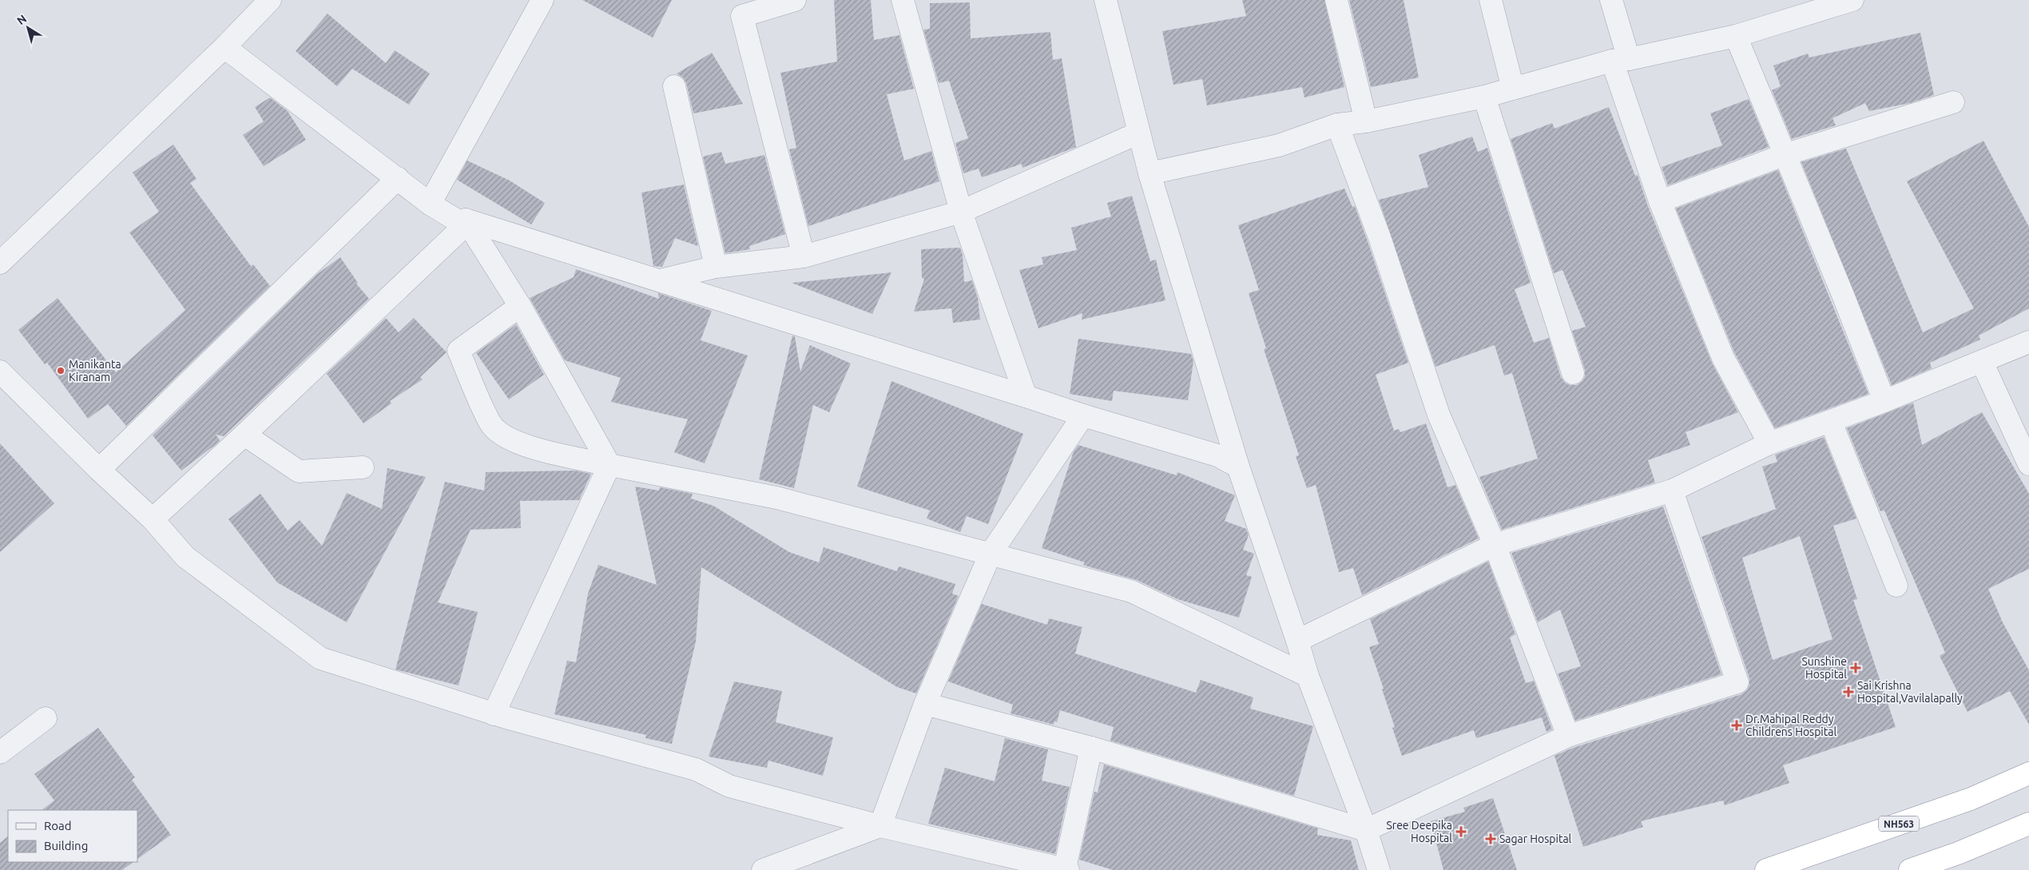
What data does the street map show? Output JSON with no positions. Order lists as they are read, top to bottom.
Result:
{
  "streets": {
    "highway": ["NH563"]
  },
  "places": {
    "other": ["Manikanta Kiranam"],
    "health": [
      "Sunshine Hospital",
      "Sai Krishna Hospital,Vavilalapally",
      "Dr.Mahipal Reddy Childrens Hospital",
      "Sree Deepika Hospital",
      "Sagar Hospital"
    ]
  },
  "legend": ["Road", "Building"],
  "north": "top left"
}
